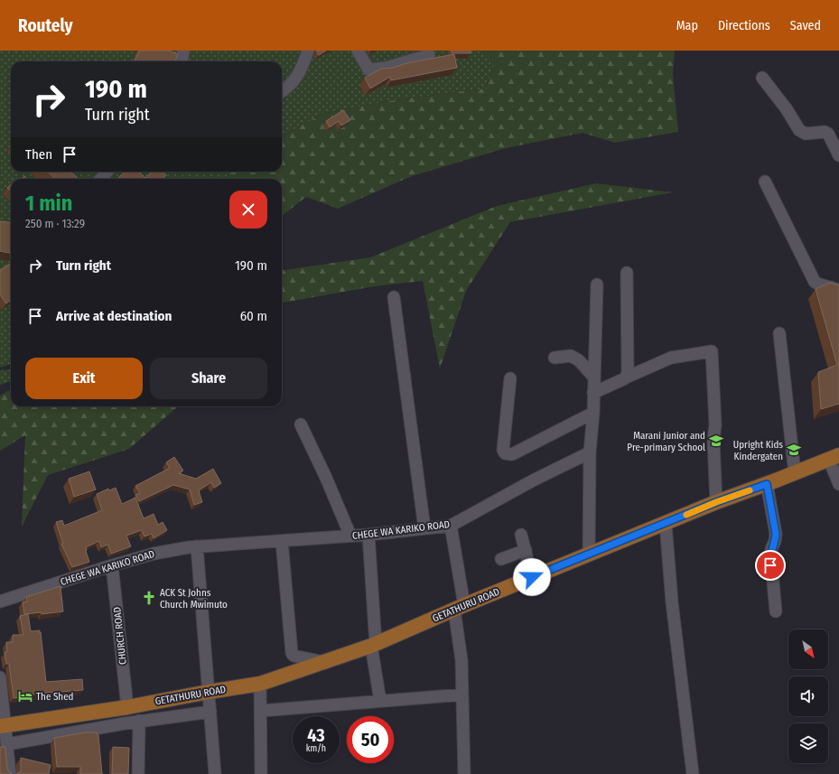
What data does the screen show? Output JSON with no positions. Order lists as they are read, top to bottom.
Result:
{
  "streets": {
    "main road": ["GETATHURU ROAD"],
    "street": ["CHEGE WA KARIKO ROAD", "CHURCH ROAD"]
  },
  "crossings": [
    ["CHEGE WA KARIKO ROAD", "CHURCH ROAD"],
    ["GETATHURU ROAD", "CHURCH ROAD"]
  ],
  "places": {
    "school or university": ["Marani Junior and Pre-primary School", "Upright Kids Kindergaten"],
    "church": ["ACK St Johns Church Mwimuto"],
    "hotel": ["The Shed"]
  },
  "north": "bottom right",
  "page": {
    "header": "Routely",
    "nav": ["Map", "Directions", "Saved"],
    "turn": ["190 m", "Turn right"],
    "then": "Then",
    "heading": ["1 min", "250 m · 13:29"],
    "list": [
      {
        "name": "Turn right",
        "value": "190 m"
      },
      {
        "name": "Arrive at destination",
        "value": "60 m"
      }
    ],
    "buttons": ["Exit", "Share"],
    "speed": "43 km/h",
    "limit": "50"
  }
}
